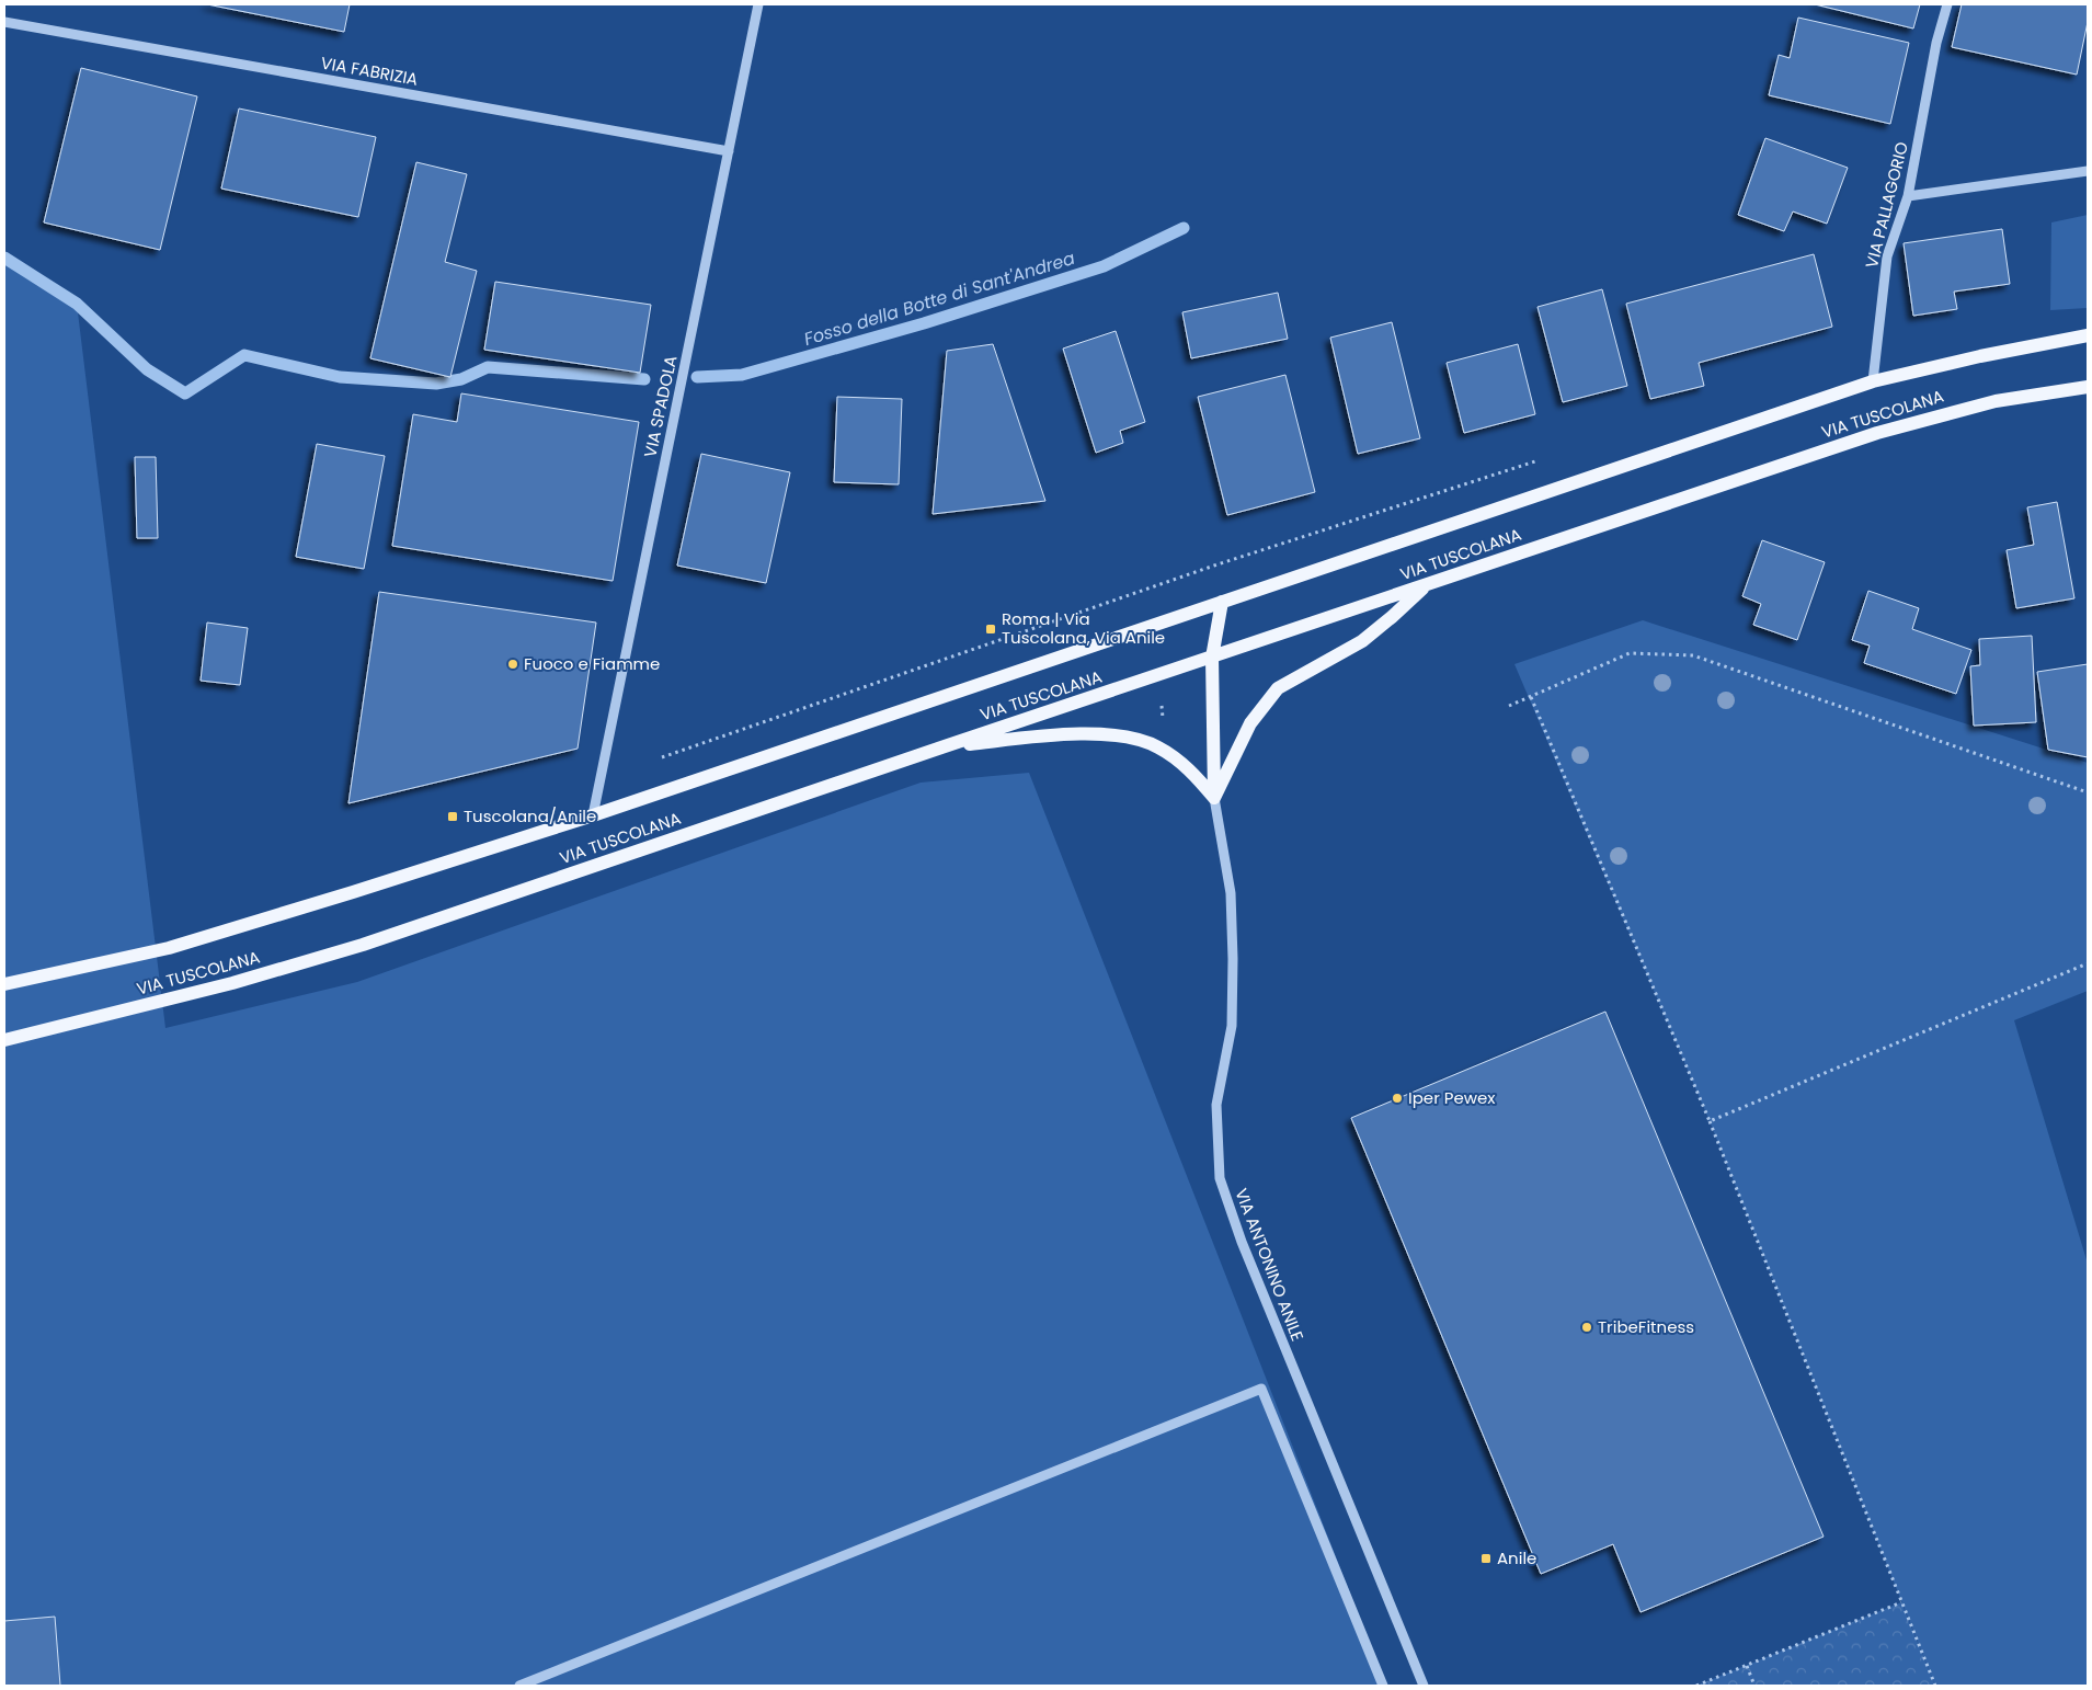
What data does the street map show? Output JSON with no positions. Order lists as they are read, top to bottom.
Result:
{
  "streets": {
    "main road": ["VIA TUSCOLANA"],
    "street": [
      "VIA FABRIZIA",
      "VIA PALLAGORIO",
      "VIA SPADOLA",
      "VIA ANTONINO ANILE"
    ]
  },
  "crossings": [
    ["VIA FABRIZIA", "VIA SPADOLA"],
    ["VIA PALLAGORIO", "VIA TUSCOLANA"],
    ["VIA SPADOLA", "VIA TUSCOLANA"]
  ],
  "water": ["Fosso della Botte di Sant'Andrea"],
  "places": {
    "transit": ["Roma | Via Tuscolana, Via Anile", "Tuscolana/Anile", "Anile"],
    "other": ["Fuoco e Fiamme", "Iper Pewex", "TribeFitness"]
  }
}
